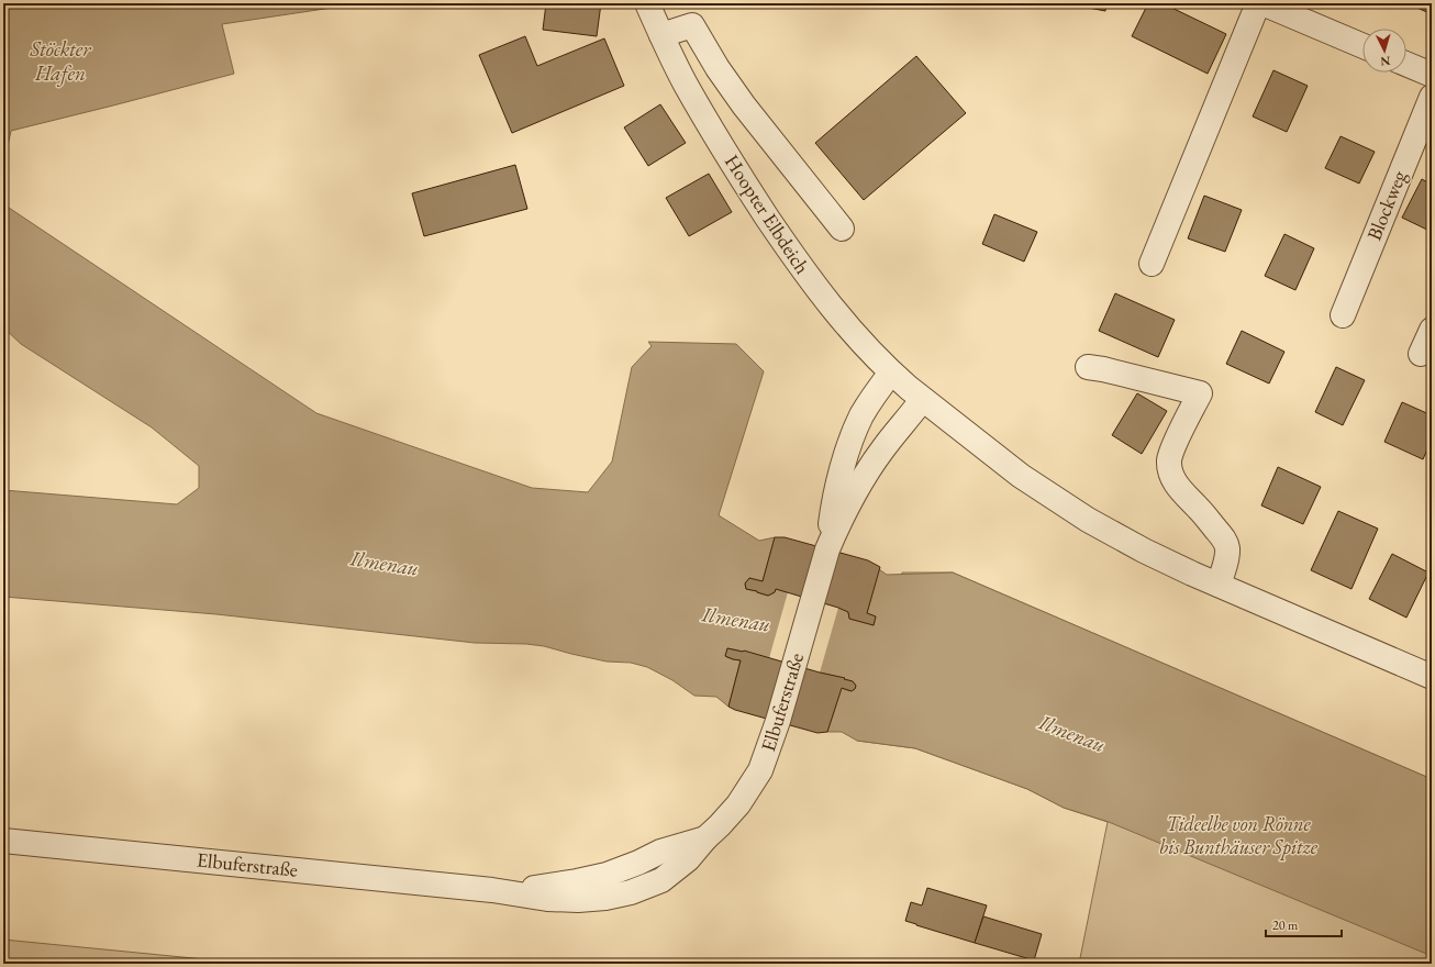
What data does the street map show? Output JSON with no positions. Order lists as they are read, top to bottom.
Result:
{
  "streets": {
    "street": ["Blockweg", "Hoopter Elbdeich", "Elbuferstraße"]
  },
  "crossings": [
    ["Hoopter Elbdeich", "Elbuferstraße"]
  ],
  "water": ["Stöckter Hafen", "Ilmenau"],
  "parks": ["Tideelbe von Rönne bis Bunthäuser Spitze"],
  "scale_bar": "20 m",
  "north": "bottom"
}
